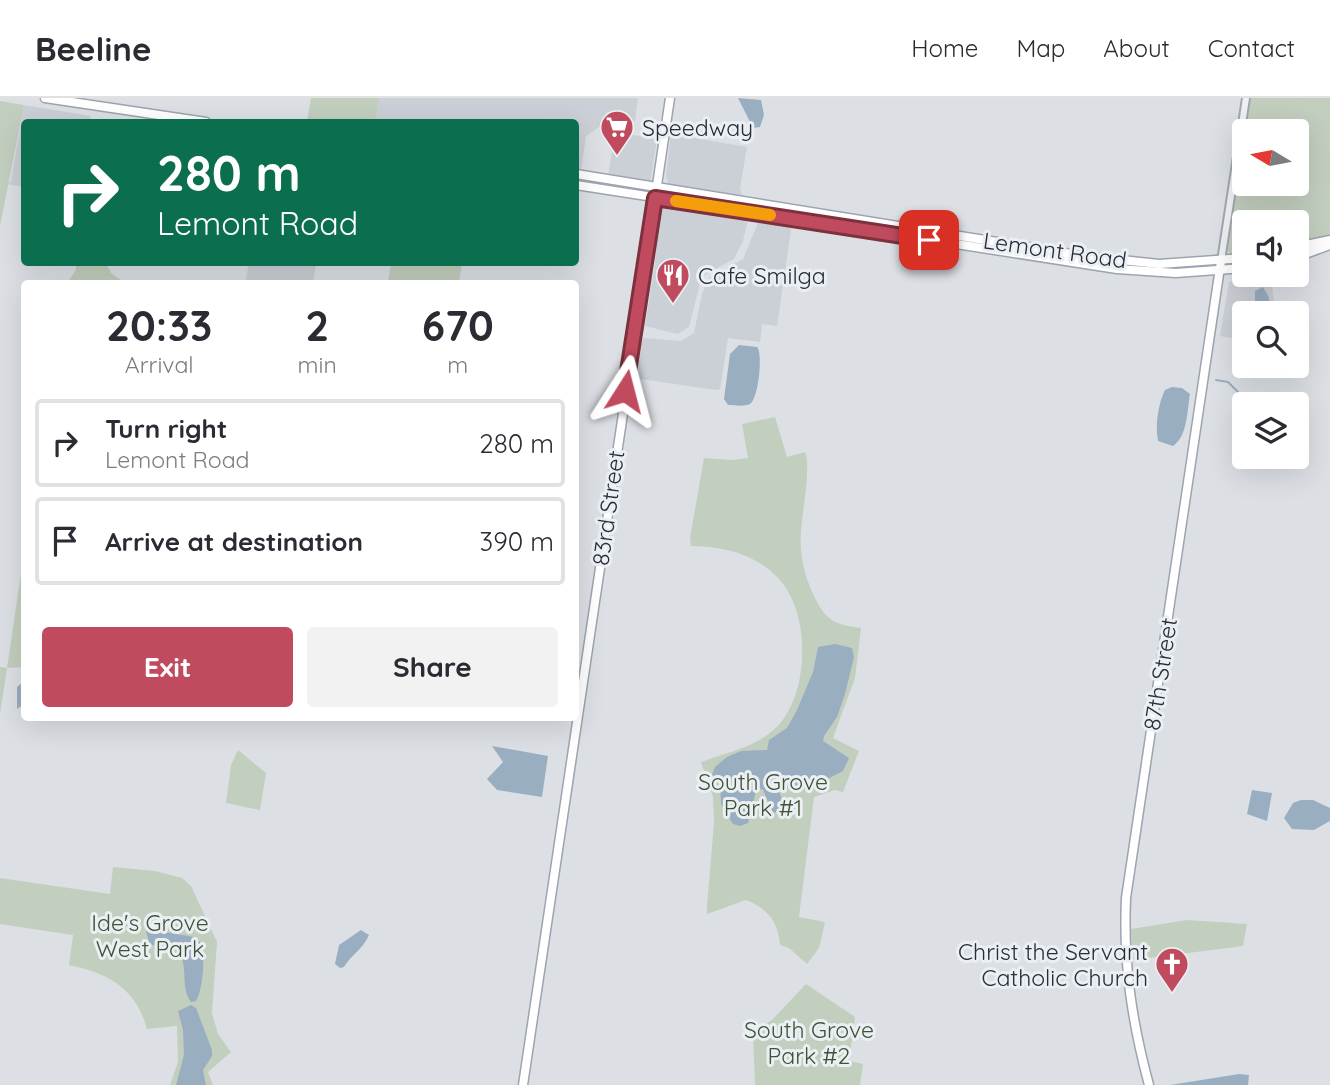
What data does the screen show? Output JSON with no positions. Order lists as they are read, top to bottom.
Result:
{
  "streets": {
    "main road": ["Lemont Road", "83rd Street", "87th Street"]
  },
  "crossings": [
    ["Lemont Road", "83rd Street"],
    ["Lemont Road", "87th Street"]
  ],
  "parks": ["South Grove Park #1", "Ide's Grove West Park", "South Grove Park #2"],
  "places": {
    "supermarket": ["Speedway"],
    "restaurant": ["Cafe Smilga"],
    "church": ["Christ the Servant Catholic Church"]
  },
  "north": "left",
  "page": {
    "header": "Beeline",
    "nav": [
      "Home",
      "Map",
      "About",
      "Contact"
    ],
    "turn": ["280 m", "Lemont Road"],
    "eta": [
      "20:33",
      "Arrival",
      "2",
      "min",
      "670",
      "m"
    ],
    "list": [
      {
        "name": "Turn right",
        "note": "Lemont Road",
        "value": "280 m"
      },
      {
        "name": "Arrive at destination",
        "value": "390 m"
      }
    ],
    "buttons": ["Exit", "Share"]
  }
}
